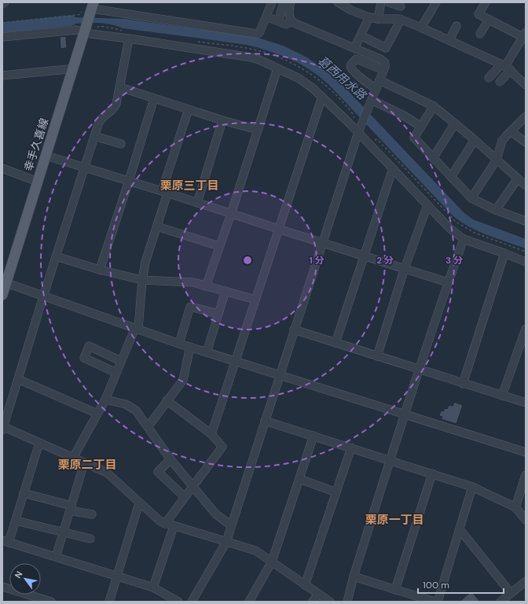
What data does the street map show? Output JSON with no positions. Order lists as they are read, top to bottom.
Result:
{
  "streets": {
    "main road": ["幸手久喜線"]
  },
  "districts": ["栗原三丁目", "栗原二丁目", "栗原一丁目"],
  "water": ["葛西用水路"],
  "scale_bar": "100 m",
  "north": "top left",
  "rings": ["1 分", "2 分", "3 分"]
}
